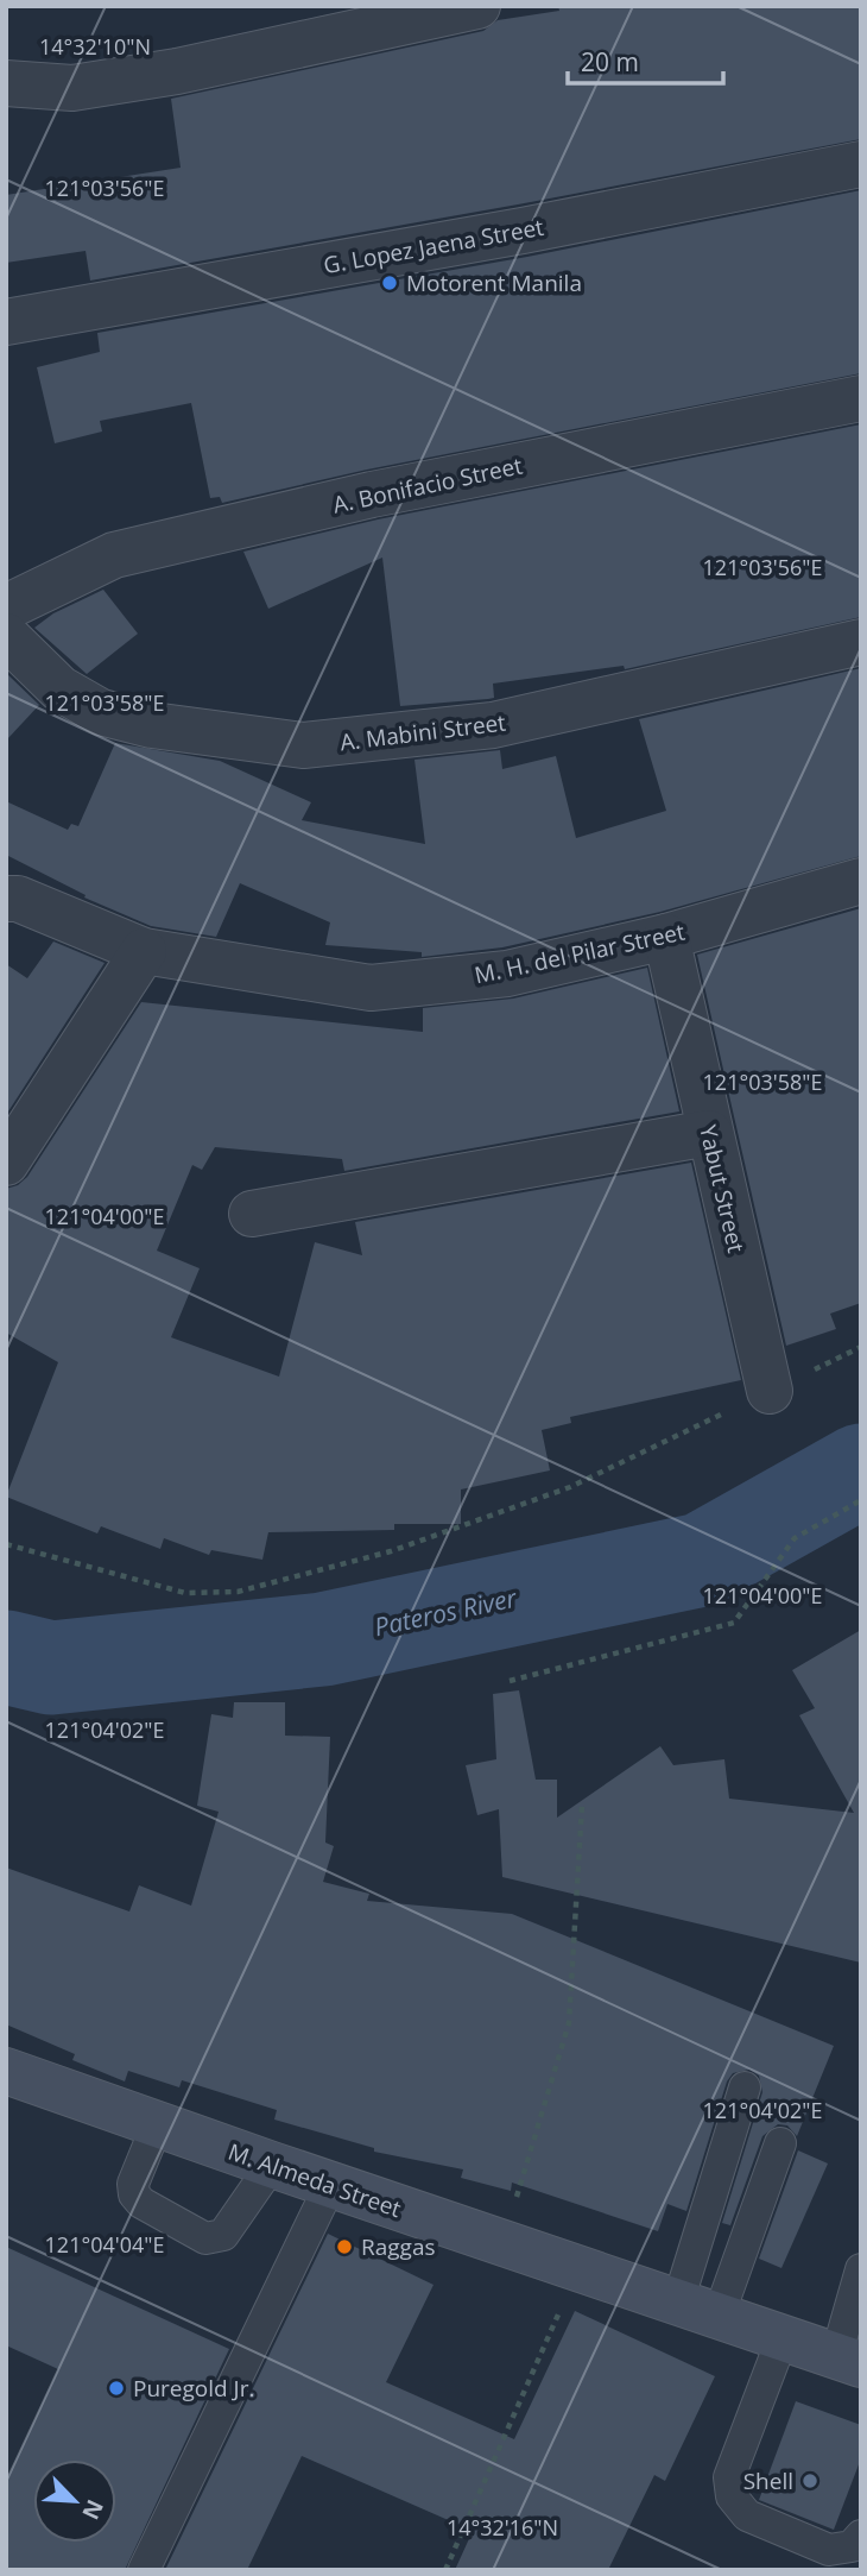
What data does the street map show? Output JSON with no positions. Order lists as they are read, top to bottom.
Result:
{
  "streets": {
    "main road": ["M. Almeda Street"],
    "street": [
      "G. Lopez Jaena Street",
      "A. Bonifacio Street",
      "A. Mabini Street",
      "M. H. del Pilar Street",
      "Yabut Street"
    ]
  },
  "crossings": [
    ["M. H. del Pilar Street", "Yabut Street"]
  ],
  "water": ["Pateros River"],
  "places": [
    "Motorent Manila",
    "Raggas",
    "Puregold Jr.",
    "Shell"
  ],
  "scale_bar": "20 m",
  "north": "bottom right",
  "coordinates": [
    "14°32'10\"N",
    "121°03'56\"E",
    "121°03'58\"E",
    "121°04'00\"E",
    "121°04'02\"E",
    "121°04'04\"E",
    "14°32'16\"N"
  ]
}
